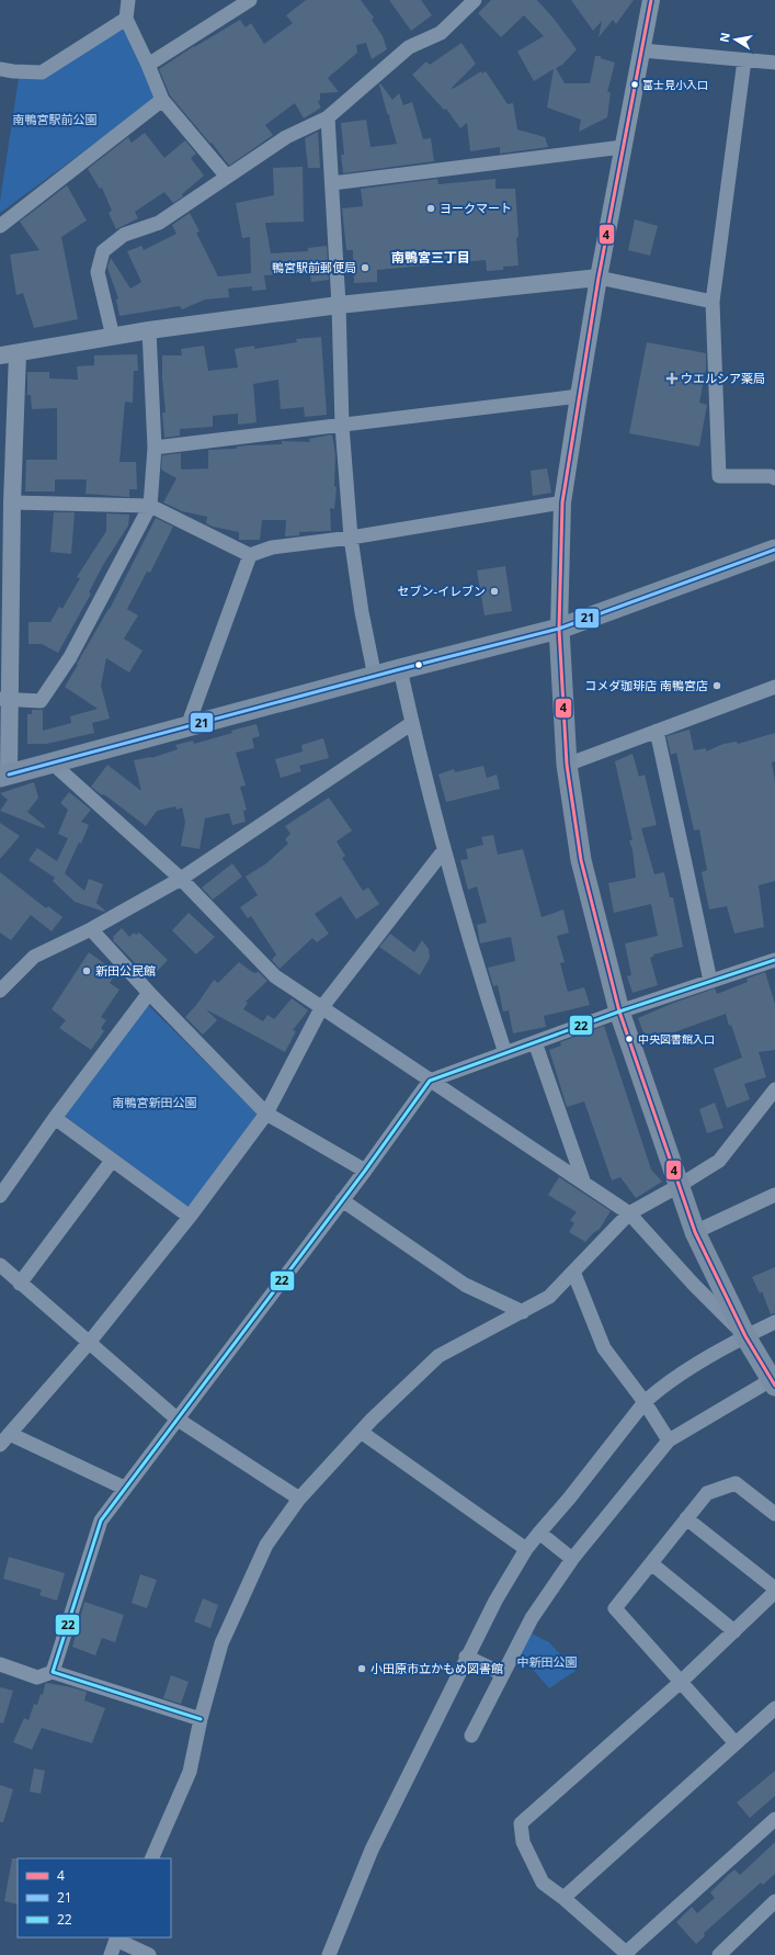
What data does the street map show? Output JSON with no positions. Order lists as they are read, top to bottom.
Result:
{
  "districts": ["南鴨宮三丁目"],
  "parks": ["南鴨宮駅前公園", "南鴨宮新田公園", "中新田公園"],
  "places": {
    "other": [
      "富士見小入口",
      "ヨークマート",
      "鴨宮駅前郵便局",
      "セブン-イレブン",
      "コメダ珈琲店 南鴨宮店",
      "新田公民館",
      "中央図書館入口",
      "小田原市立かもめ図書館"
    ],
    "health": ["ウエルシア薬局"]
  },
  "lines": ["transit line 4", "transit line 21", "transit line 22"],
  "legend": ["4", "21", "22"],
  "north": "left"
}
